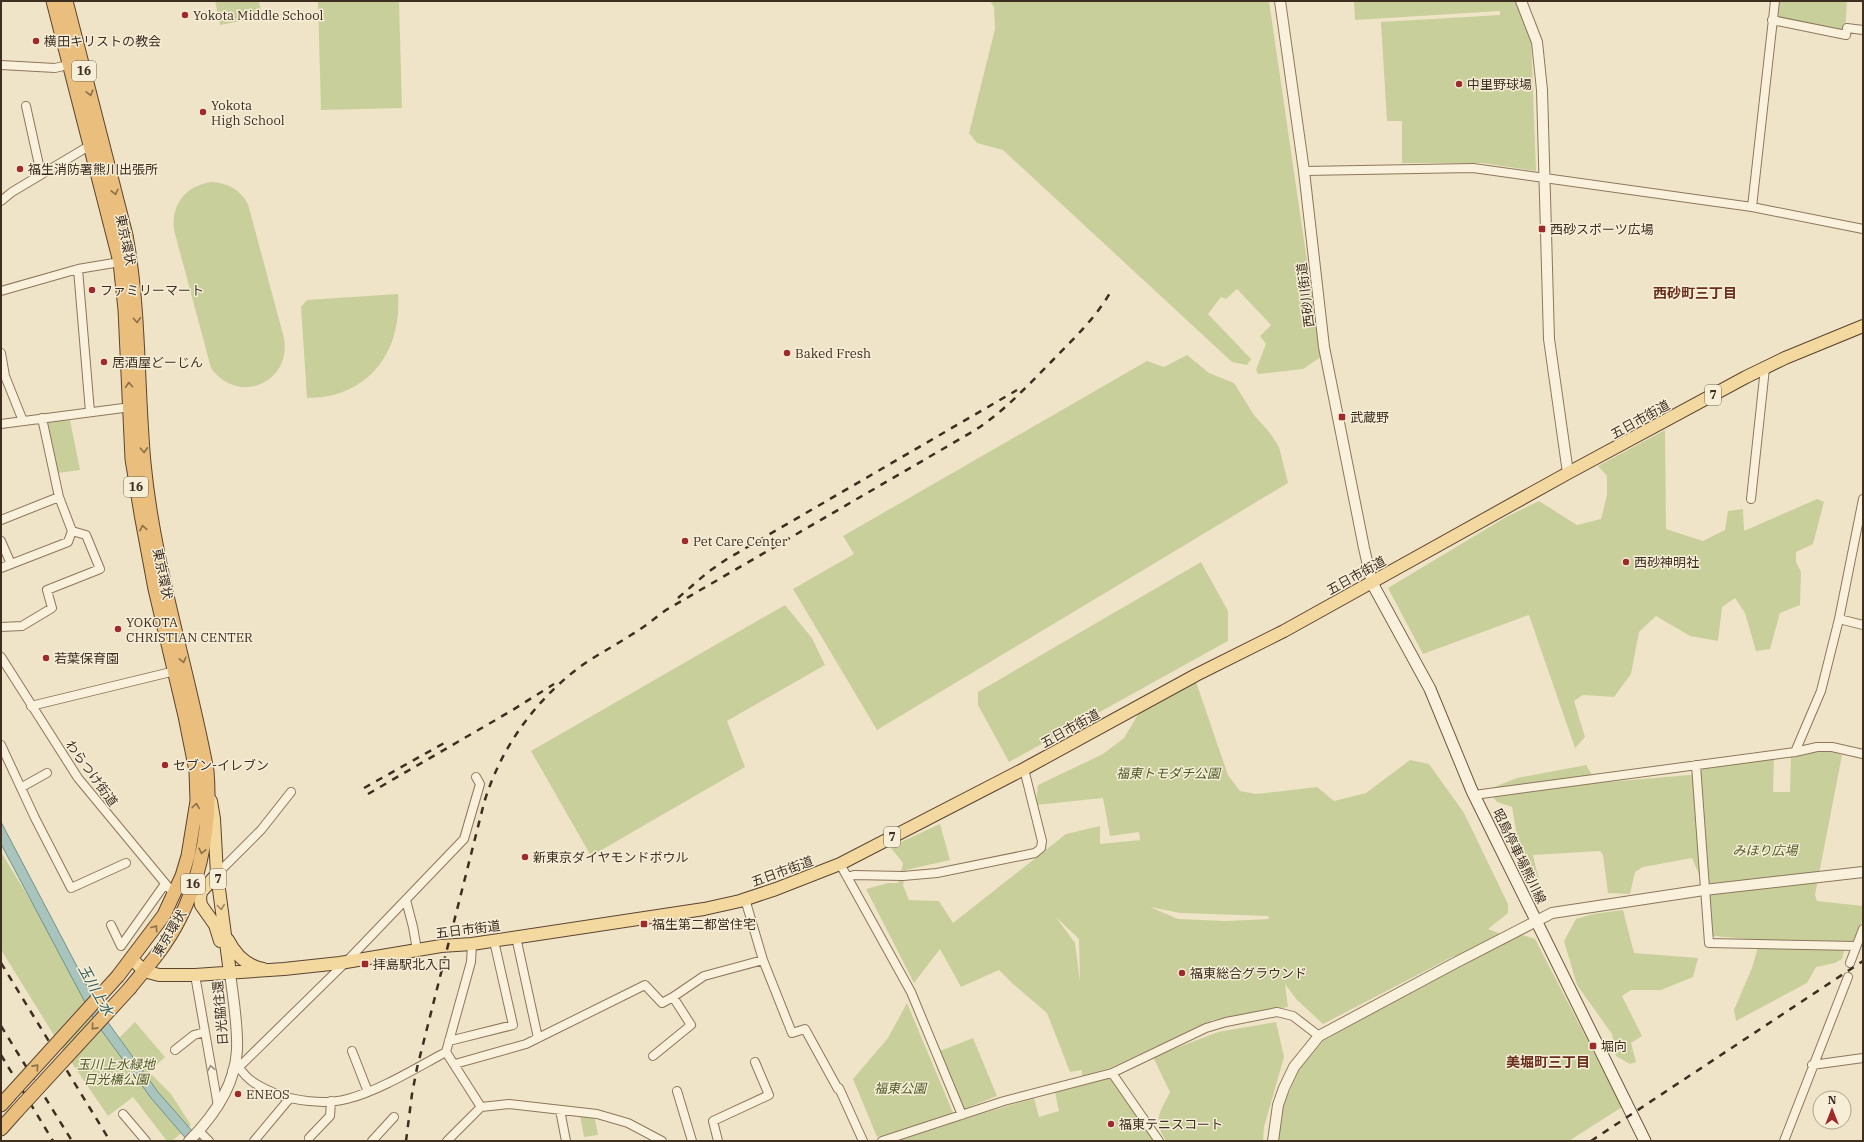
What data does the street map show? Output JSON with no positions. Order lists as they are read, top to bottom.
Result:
{
  "streets": {
    "highway": ["16", "東京環状"],
    "main road": ["7", "五日市街道", "昭島停車場熊川線"],
    "street": ["西砂川街道", "わらつけ街道", "日光脇往還"]
  },
  "crossings": [
    ["東京環状", "7"],
    ["東京環状", "五日市街道"],
    ["東京環状", "わらつけ街道"],
    ["西砂川街道", "五日市街道"],
    ["西砂川街道", "昭島停車場熊川線"],
    ["7", "五日市街道"],
    ["7", "日光脇往還"],
    ["五日市街道", "昭島停車場熊川線"],
    ["五日市街道", "日光脇往還"]
  ],
  "districts": ["西砂町三丁目", "美堀町三丁目"],
  "water": ["玉川上水"],
  "parks": [
    "福東トモダチ公園",
    "みほり広場",
    "玉川上水緑地 日光橋公園",
    "福東公園"
  ],
  "places": {
    "other": [
      "Yokota Middle School",
      "横田キリストの教会",
      "中里野球場",
      "Yokota High School",
      "福生消防署熊川出張所",
      "ファミリーマート",
      "Baked Fresh",
      "居酒屋どーじん",
      "Pet Care Center",
      "西砂神明社",
      "YOKOTA CHRISTIAN CENTER",
      "若葉保育園",
      "セブン-イレブン",
      "新東京ダイヤモンドボウル",
      "福東総合グラウンド",
      "ENEOS",
      "福東テニスコート"
    ],
    "transit": [
      "西砂スポーツ広場",
      "武蔵野",
      "福生第二都営住宅",
      "拝島駅北入口",
      "堀向"
    ]
  },
  "north": "top"
}
